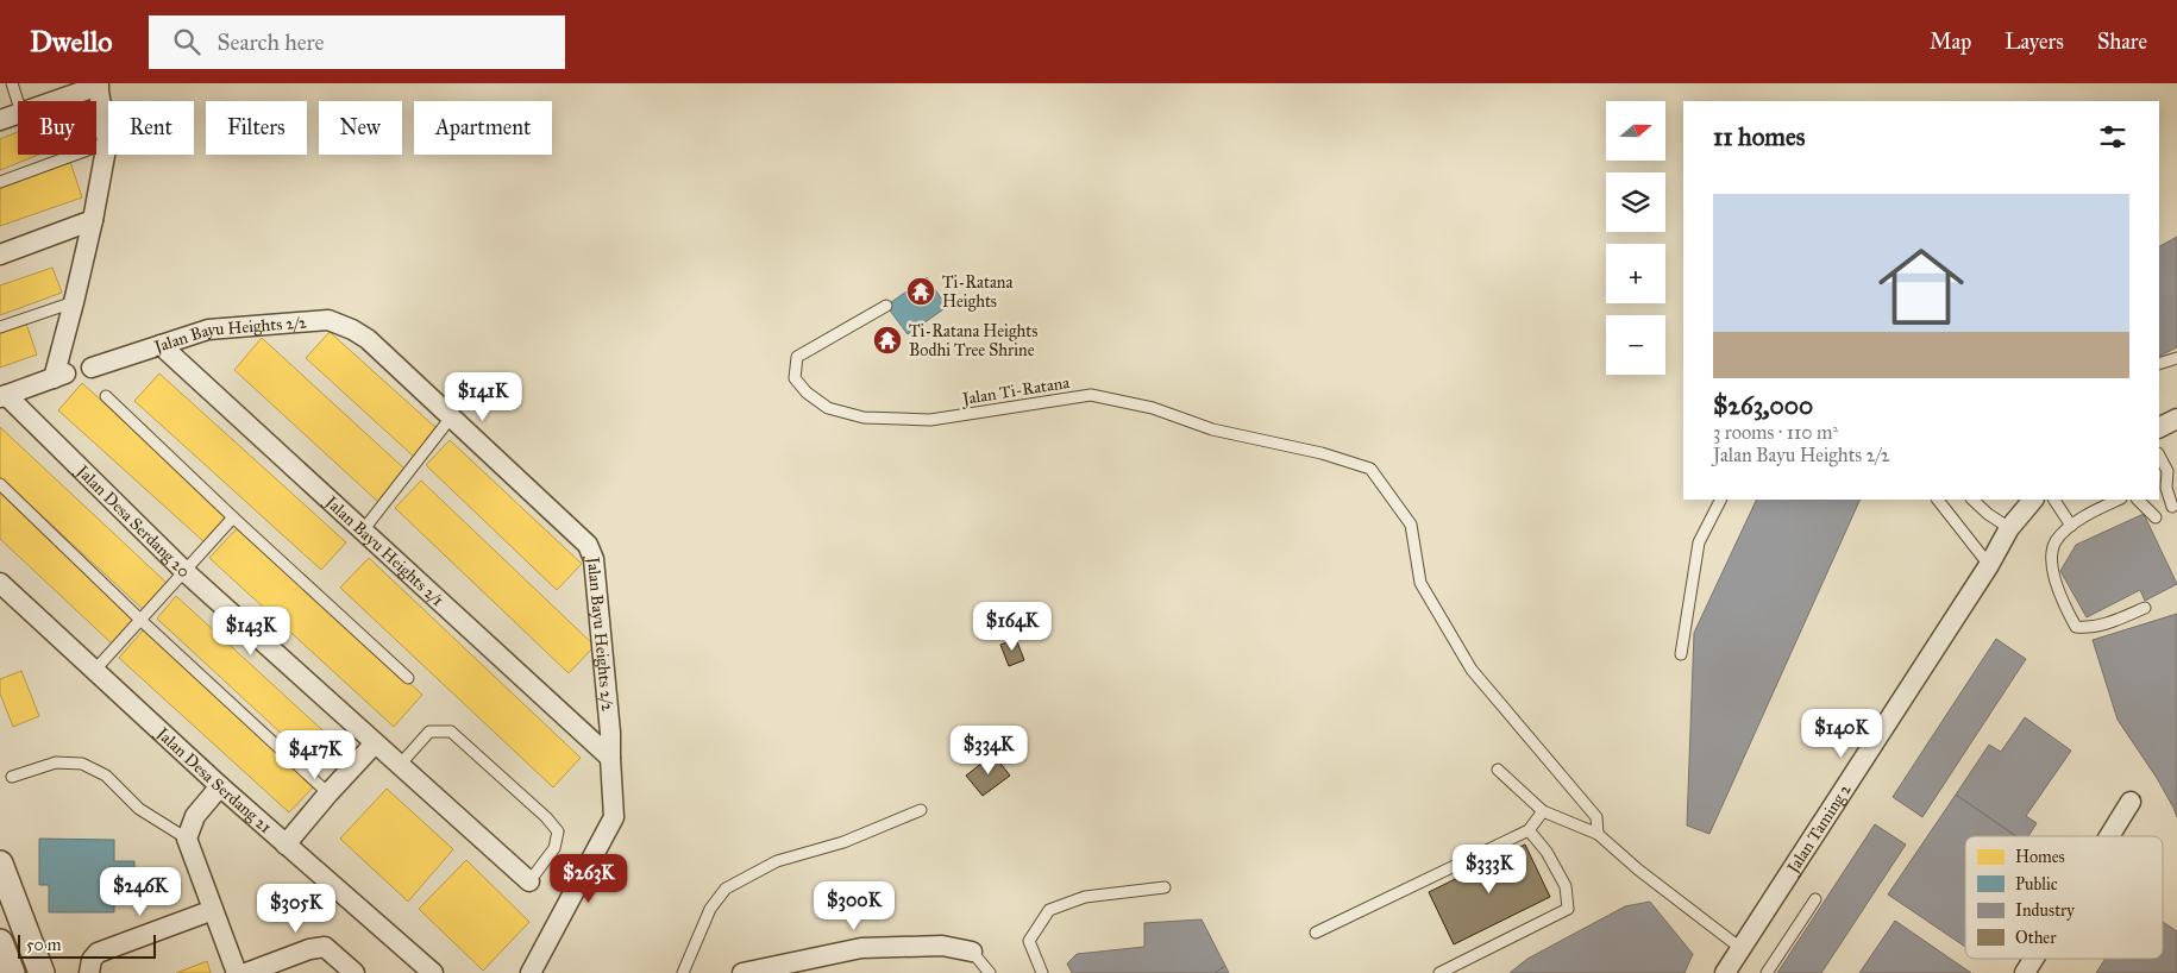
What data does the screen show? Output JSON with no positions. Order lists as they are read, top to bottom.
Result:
{
  "streets": {
    "street": [
      "Jalan Bayu Heights 2/2",
      "Jalan Desa Serdang 20",
      "Jalan Bayu Heights 2/1",
      "Jalan Desa Serdang 21",
      "Jalan Taming 2"
    ],
    "lane": ["Jalan Ti-Ratana"]
  },
  "crossings": [
    ["Jalan Bayu Heights 2/2", "Jalan Bayu Heights 2/1"]
  ],
  "places": {
    "temple": ["Ti-Ratana Heights", "Ti-Ratana Heights Bodhi Tree Shrine"]
  },
  "legend": [
    "Homes",
    "Public",
    "Industry",
    "Other"
  ],
  "scale_bar": "50 m",
  "north": "right",
  "page": {
    "header": "Dwello",
    "search": "Search here",
    "nav": ["Map", "Layers", "Share"],
    "map_buttons": ["+", "−"],
    "chip": [
      "Buy",
      "Rent",
      "Filters",
      "New",
      "Apartment"
    ],
    "heading": "11 homes",
    "list": [
      {
        "name": "$263,000",
        "note": "3 rooms · 110 m² · Jalan Bayu Heights 2/2"
      }
    ],
    "price": [
      "$141K",
      "$164K",
      "$143K",
      "$140K",
      "$334K",
      "$417K",
      "$333K",
      "$263K",
      "$246K",
      "$300K",
      "$305K"
    ],
    "scale": "50 m"
  }
}
